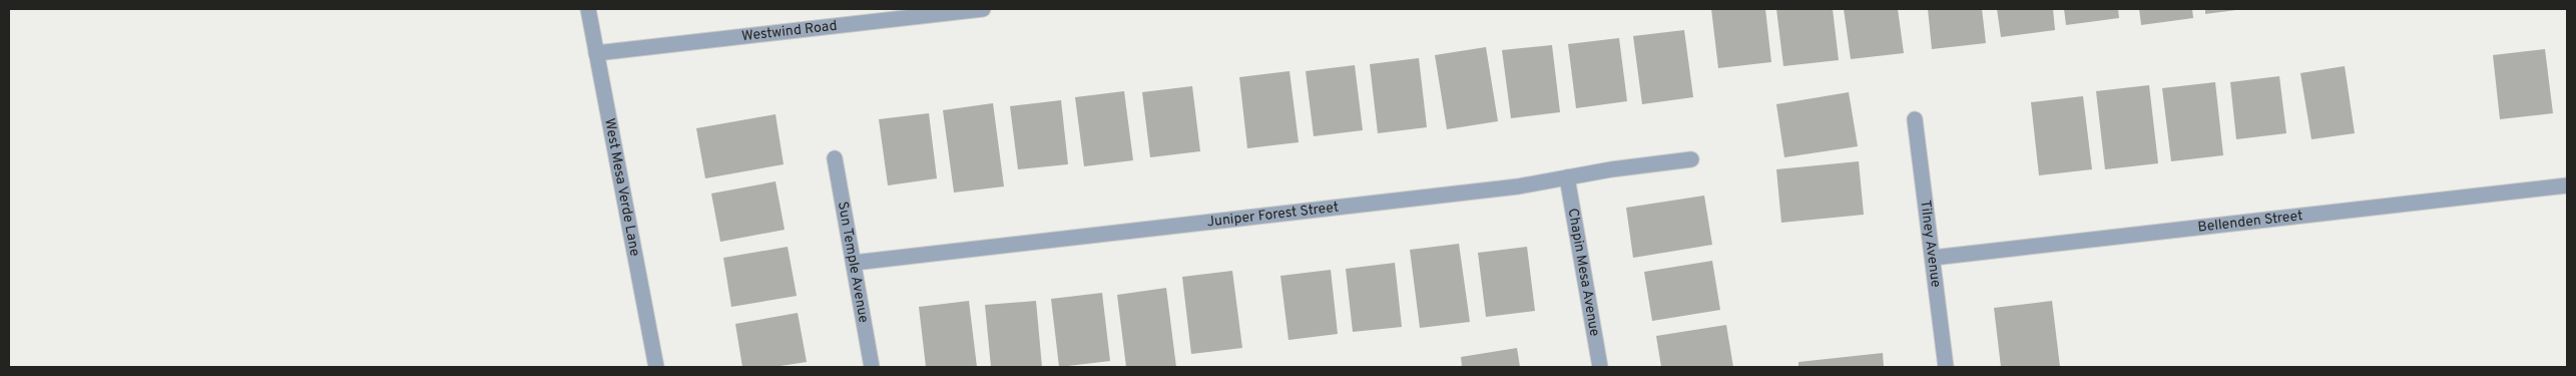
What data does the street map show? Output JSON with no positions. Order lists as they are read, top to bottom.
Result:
{
  "streets": {
    "street": [
      "Westwind Road",
      "West Mesa Verde Lane",
      "Juniper Forest Street",
      "Bellenden Street",
      "Tilney Avenue",
      "Sun Temple Avenue",
      "Chapin Mesa Avenue"
    ]
  },
  "crossings": [
    ["Westwind Road", "West Mesa Verde Lane"],
    ["Juniper Forest Street", "Sun Temple Avenue"],
    ["Juniper Forest Street", "Chapin Mesa Avenue"],
    ["Bellenden Street", "Tilney Avenue"]
  ]
}
